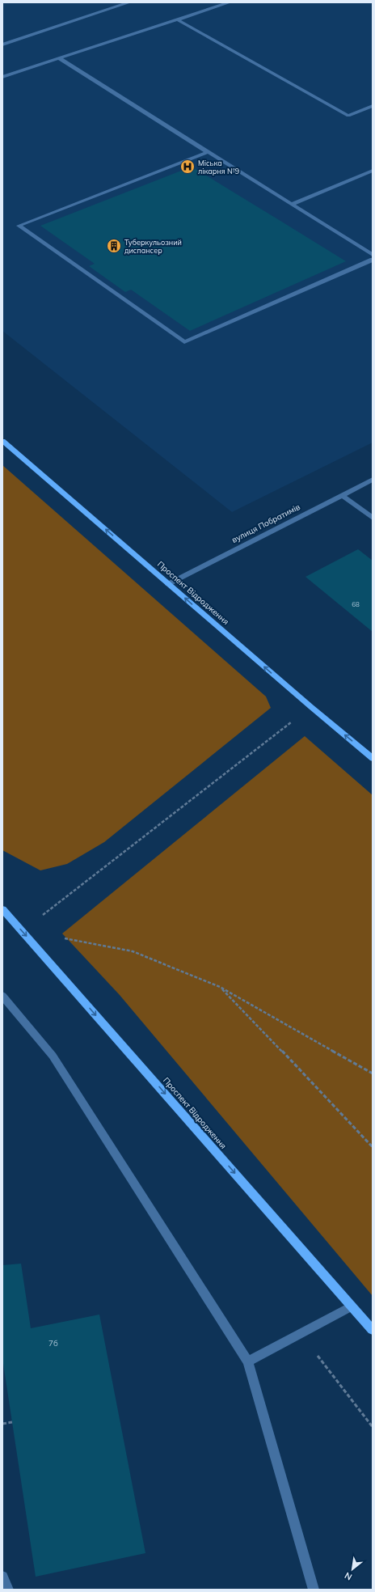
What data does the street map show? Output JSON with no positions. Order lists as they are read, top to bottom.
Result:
{
  "streets": {
    "main road": ["Проспект Відродження"],
    "street": ["вулиця Побратимів"]
  },
  "crossings": [
    ["вулиця Побратимів", "Проспект Відродження"]
  ],
  "places": {
    "hospital": ["Міська лікарня №9"],
    "building": ["Туберкульозний диспансер"]
  },
  "house_numbers": ["68", "7б"],
  "north": "bottom left"
}
